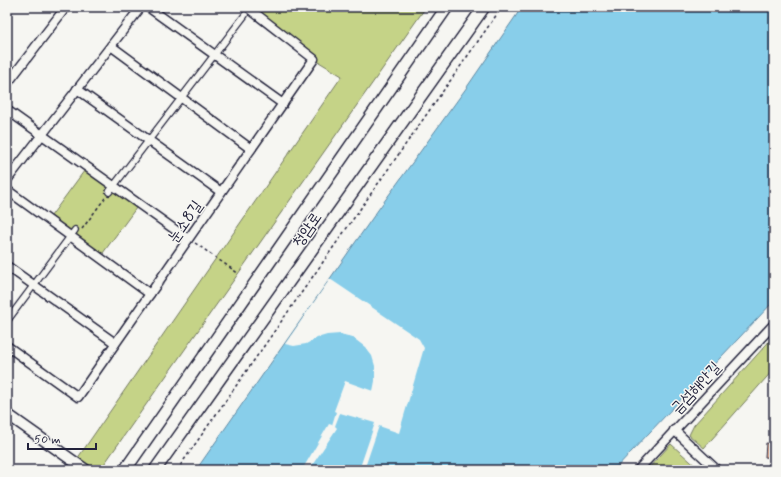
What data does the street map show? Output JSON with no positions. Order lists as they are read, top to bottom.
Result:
{
  "streets": {
    "main road": ["청암로"],
    "street": ["눈소8길", "금섬해안길"]
  },
  "scale_bar": "50 m"
}
